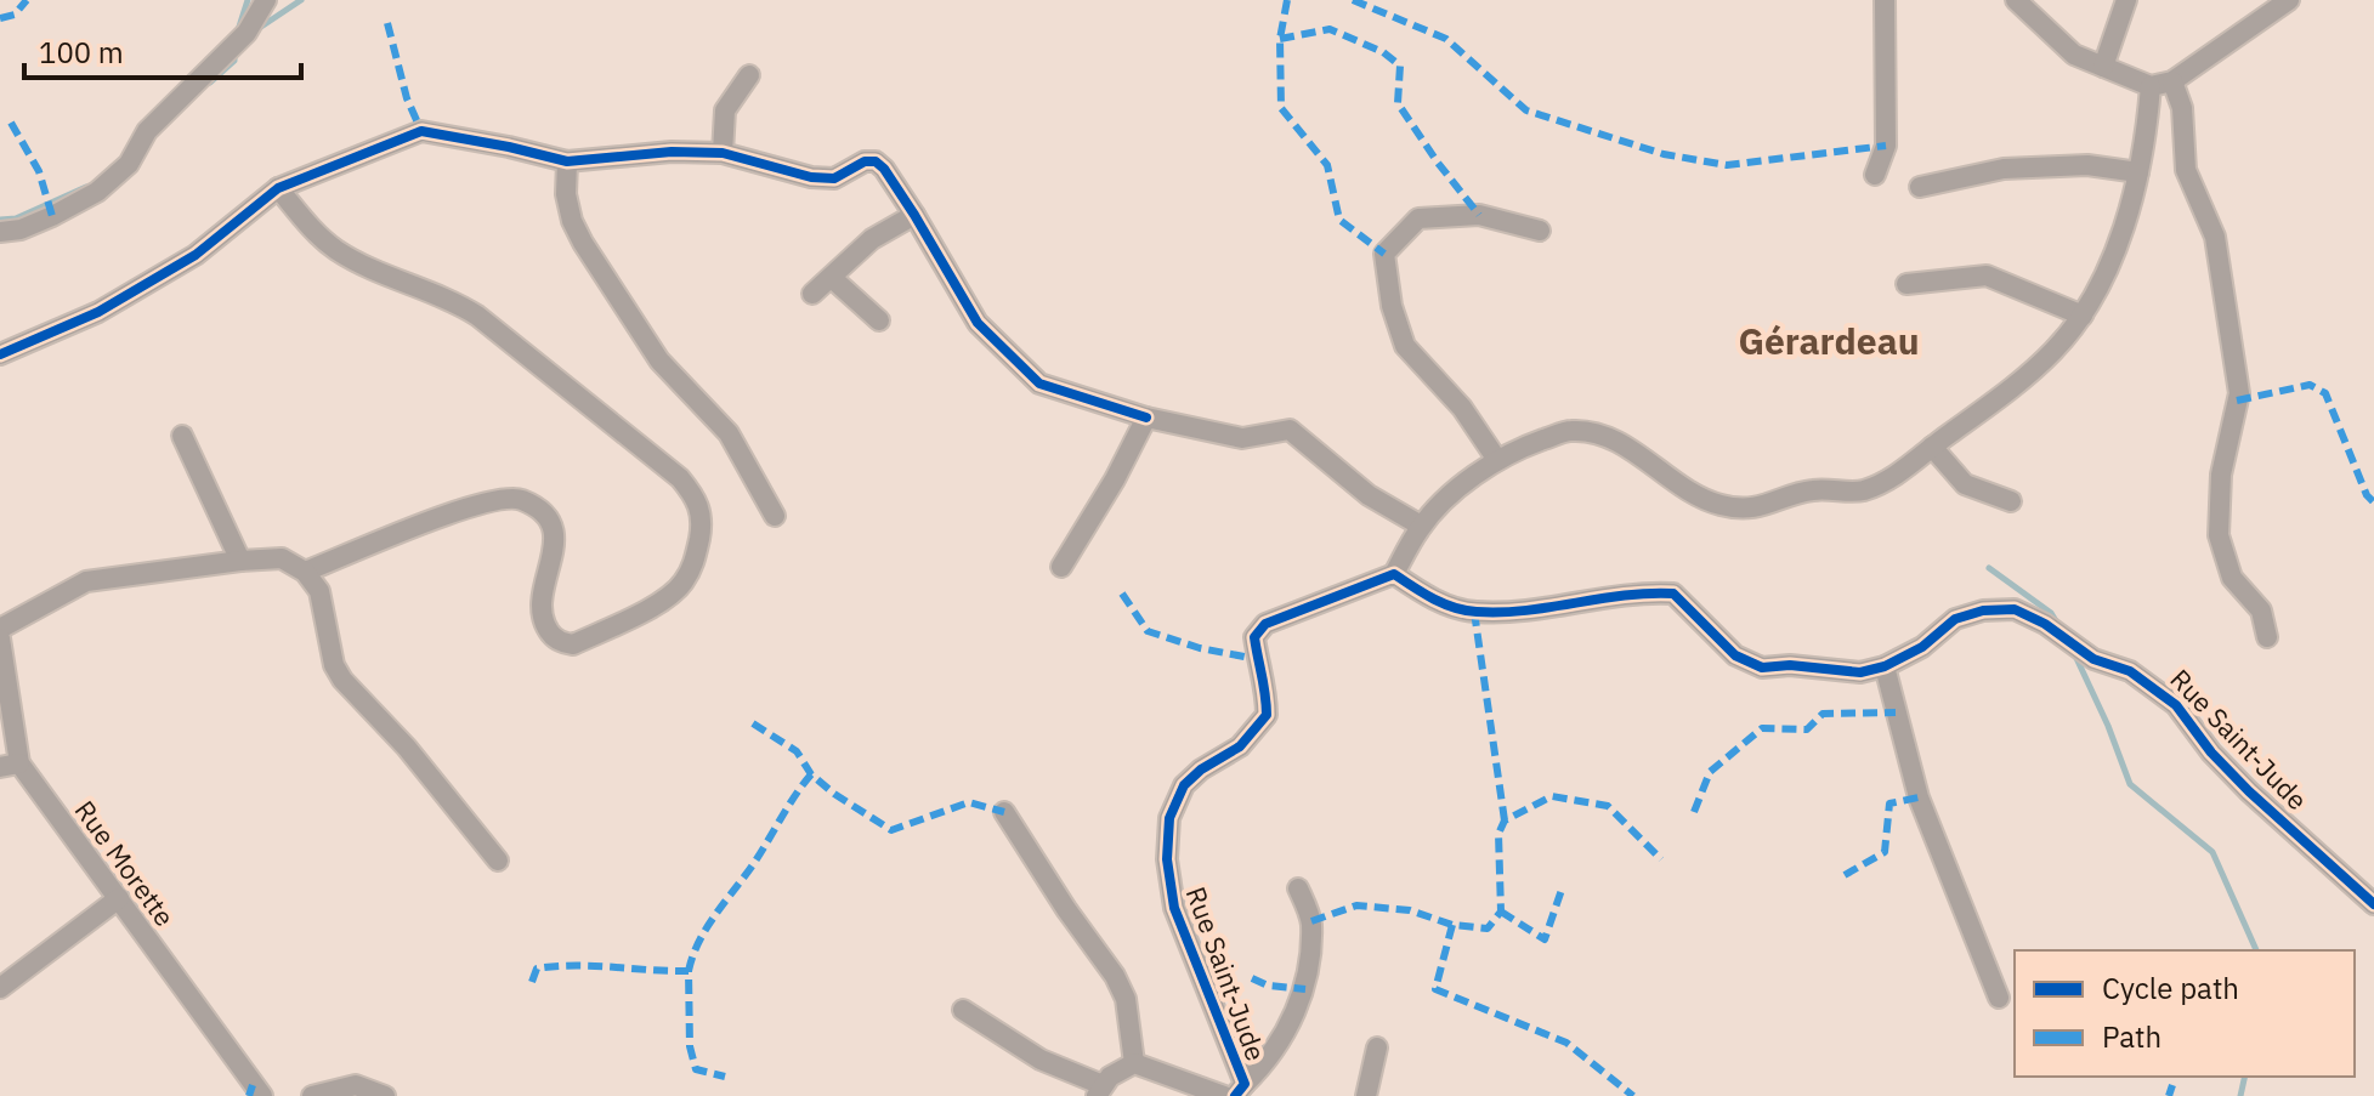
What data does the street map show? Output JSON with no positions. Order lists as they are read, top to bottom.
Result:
{
  "streets": {
    "street": ["Rue Saint-Jude", "Rue Morette"]
  },
  "districts": ["Gérardeau"],
  "legend": ["Cycle path", "Path"],
  "scale_bar": "100 m"
}
